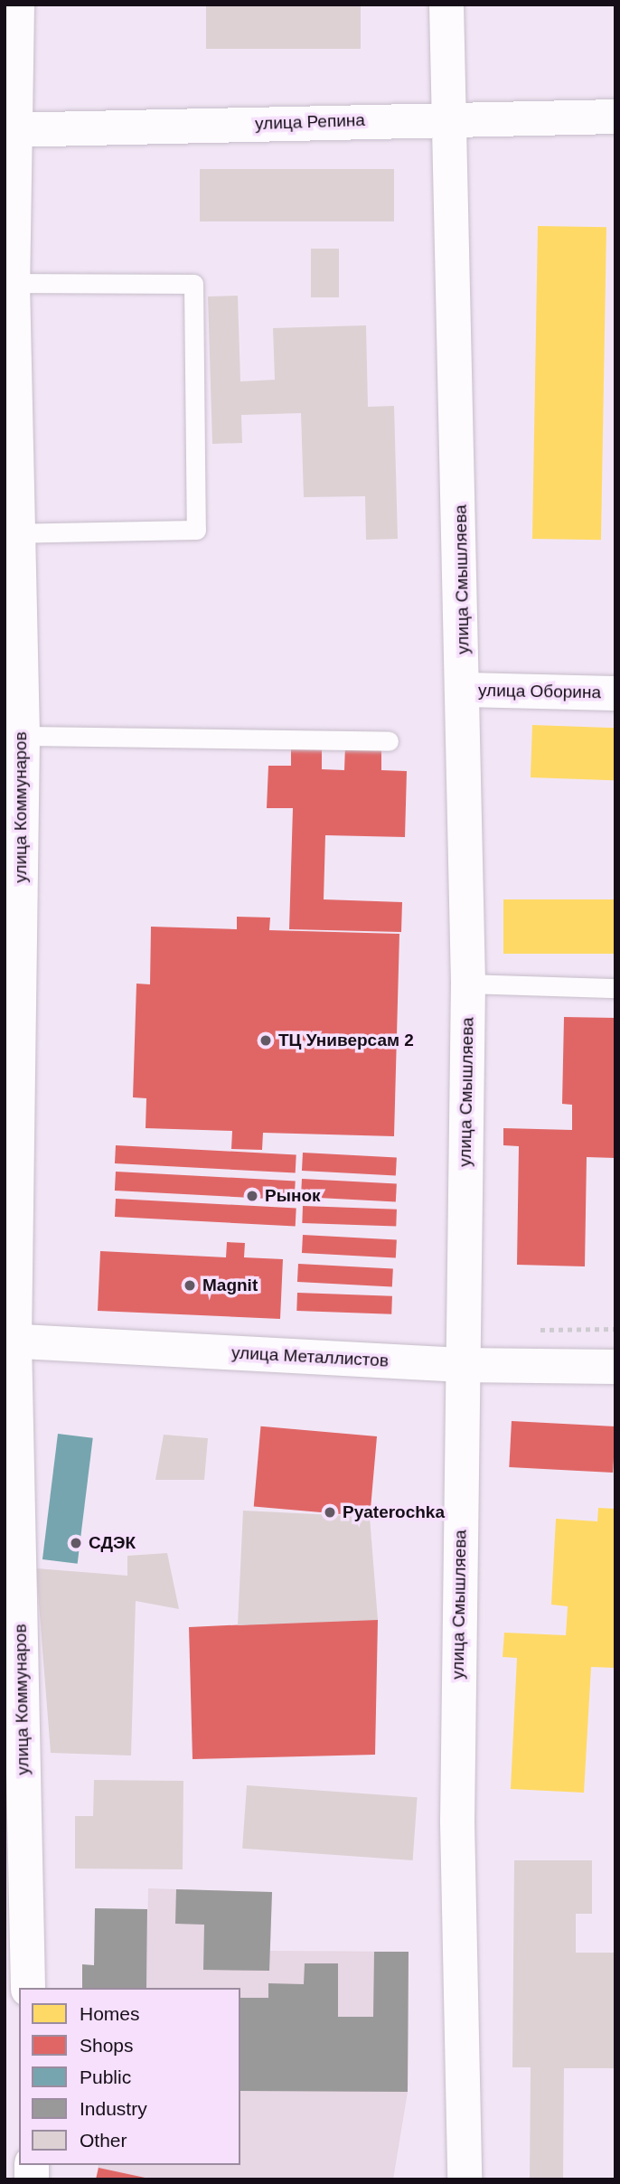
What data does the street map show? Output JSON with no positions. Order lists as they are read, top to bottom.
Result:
{
  "streets": {
    "street": [
      "улица Репина",
      "улица Смышляева",
      "улица Оборина",
      "улица Коммунаров",
      "улица Металлистов"
    ]
  },
  "crossings": [
    ["улица Репина", "улица Смышляева"],
    ["улица Репина", "улица Коммунаров"],
    ["улица Смышляева", "улица Оборина"],
    ["улица Смышляева", "улица Металлистов"],
    ["улица Коммунаров", "улица Металлистов"]
  ],
  "places": [
    "ТЦ Универсам 2",
    "Рынок",
    "Magnit",
    "Pyaterochka",
    "СДЭК"
  ],
  "legend": [
    "Homes",
    "Shops",
    "Public",
    "Industry",
    "Other"
  ]
}
